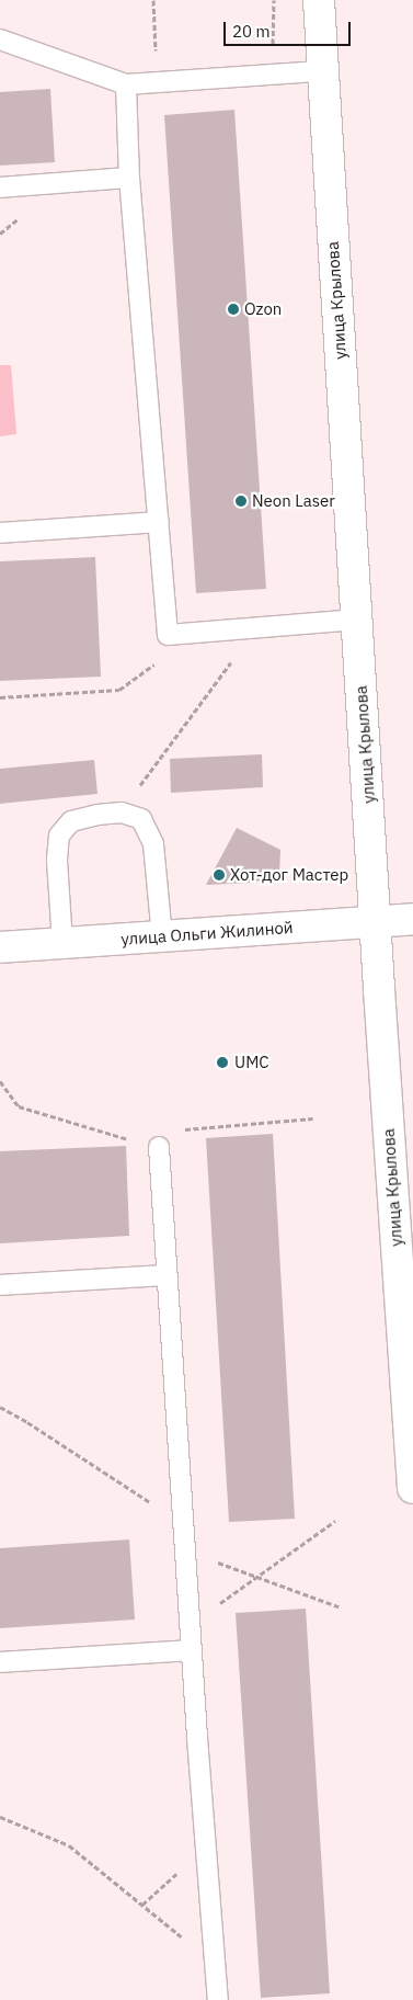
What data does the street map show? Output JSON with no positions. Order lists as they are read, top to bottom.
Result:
{
  "streets": {
    "street": ["улица Крылова", "улица Ольги Жилиной"]
  },
  "crossings": [
    ["улица Крылова", "улица Ольги Жилиной"]
  ],
  "places": [
    "Ozon",
    "Neon Laser",
    "Хот-дог Мастер",
    "UMC"
  ],
  "scale_bar": "20 m"
}
